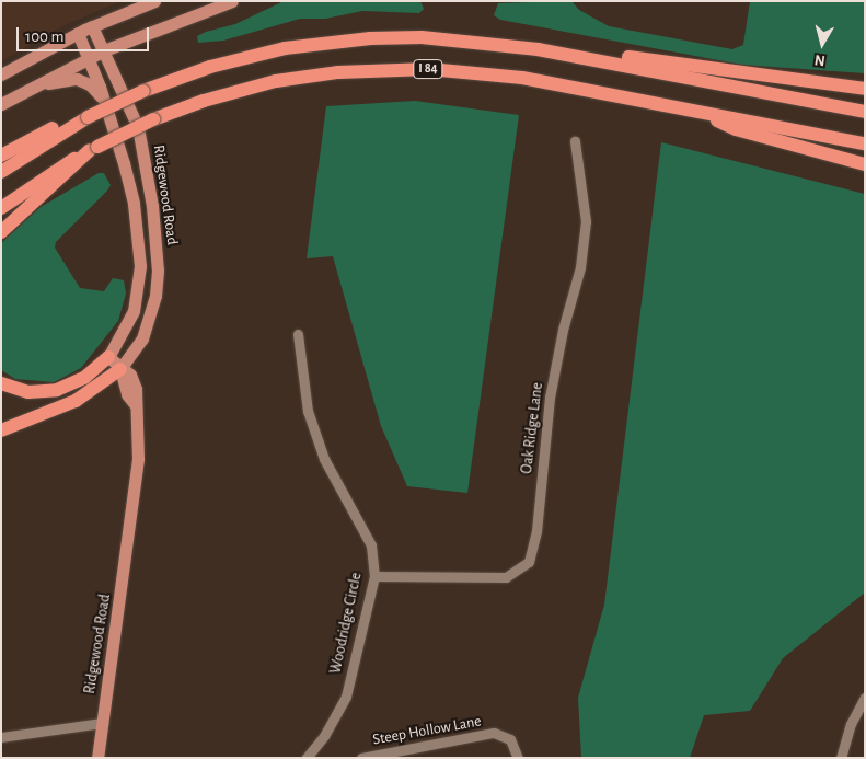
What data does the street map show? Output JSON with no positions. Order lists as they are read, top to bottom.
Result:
{
  "streets": {
    "highway": ["I 84"],
    "main road": ["Ridgewood Road"],
    "street": ["Oak Ridge Lane", "Woodridge Circle", "Steep Hollow Lane"]
  },
  "crossings": [
    ["Oak Ridge Lane", "Woodridge Circle"]
  ],
  "scale_bar": "100 m",
  "north": "bottom"
}
